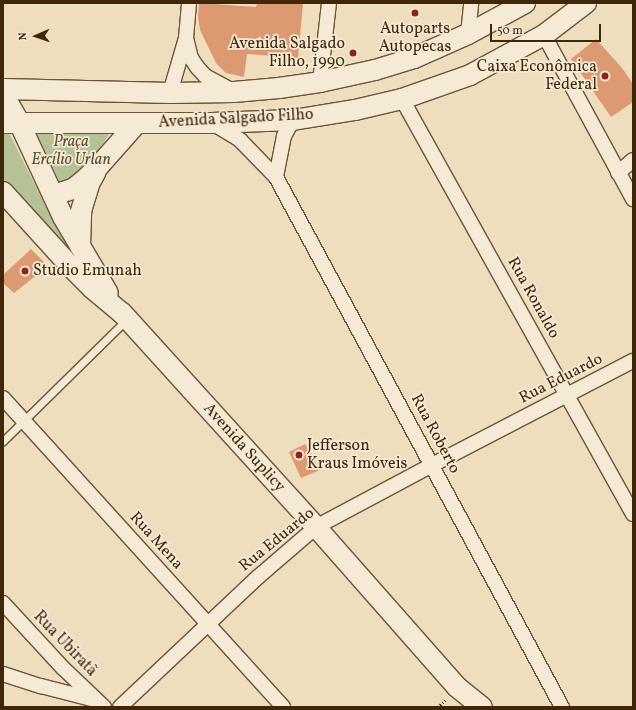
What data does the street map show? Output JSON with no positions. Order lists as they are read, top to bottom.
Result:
{
  "streets": {
    "main road": ["Avenida Salgado Filho", "Avenida Suplicy"],
    "street": [
      "Rua Ronaldo",
      "Rua Eduardo",
      "Rua Roberto",
      "Rua Mena",
      "Rua Ubiratã"
    ]
  },
  "crossings": [
    ["Avenida Salgado Filho", "Rua Ronaldo"],
    ["Avenida Salgado Filho", "Rua Roberto"],
    ["Rua Ronaldo", "Rua Eduardo"],
    ["Rua Eduardo", "Rua Roberto"],
    ["Rua Eduardo", "Avenida Suplicy"],
    ["Rua Eduardo", "Rua Mena"]
  ],
  "parks": ["Praça Ercílio Urlan"],
  "places": [
    "Autoparts Autopecas",
    "Avenida Salgado Filho, 1990",
    "Caixa Econômica Federal",
    "Studio Emunah",
    "Jefferson Kraus Imóveis"
  ],
  "scale_bar": "50 m",
  "north": "left"
}
